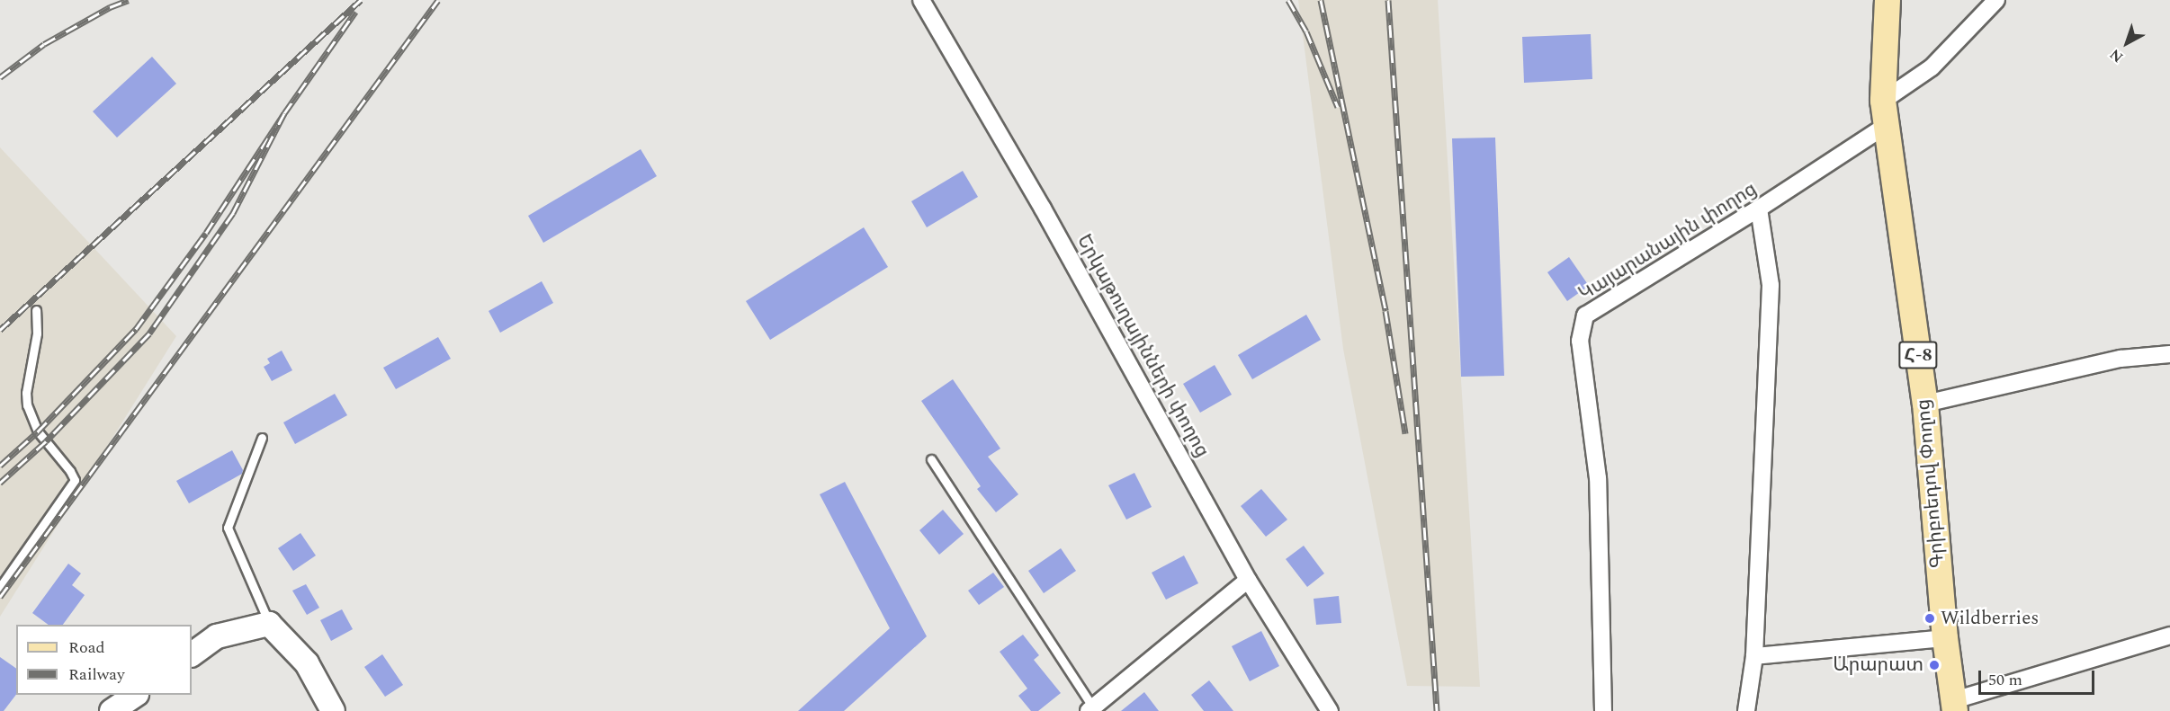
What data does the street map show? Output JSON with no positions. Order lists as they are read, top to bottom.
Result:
{
  "streets": {
    "main road": ["Հ-8", "Գրիբոեդով Փողոց"],
    "street": ["Կայարանային փողոց", "Երկաթուղայինների փողոց"]
  },
  "crossings": [
    ["Կայարանային փողոց", "Գրիբոեդով Փողոց"]
  ],
  "places": ["Wildberries", "Արարատ"],
  "legend": ["Road", "Railway"],
  "scale_bar": "50 m",
  "north": "bottom left"
}
